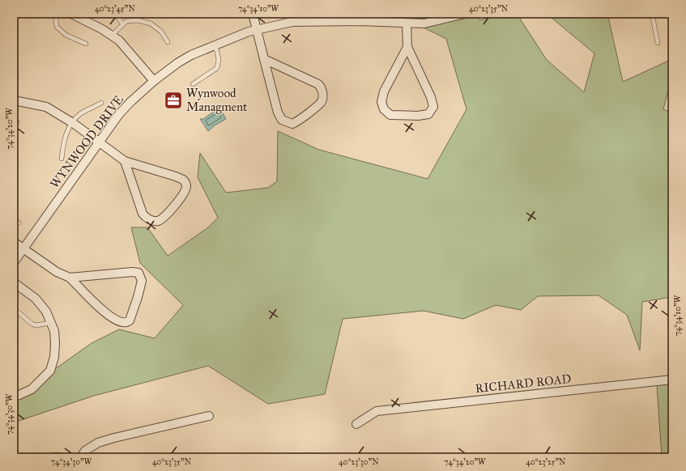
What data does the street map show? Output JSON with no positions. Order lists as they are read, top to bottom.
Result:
{
  "streets": {
    "street": ["WYNWOOD DRIVE", "RICHARD ROAD"]
  },
  "places": {
    "office": ["Wynwood Managment"]
  },
  "coordinates": [
    "40°23'45\"N",
    "74°34'10\"W",
    "40°23'35\"N",
    "74°34'20\"W",
    "74°34'30\"W",
    "40°23'30\"N",
    "40°23'25\"N"
  ]
}
